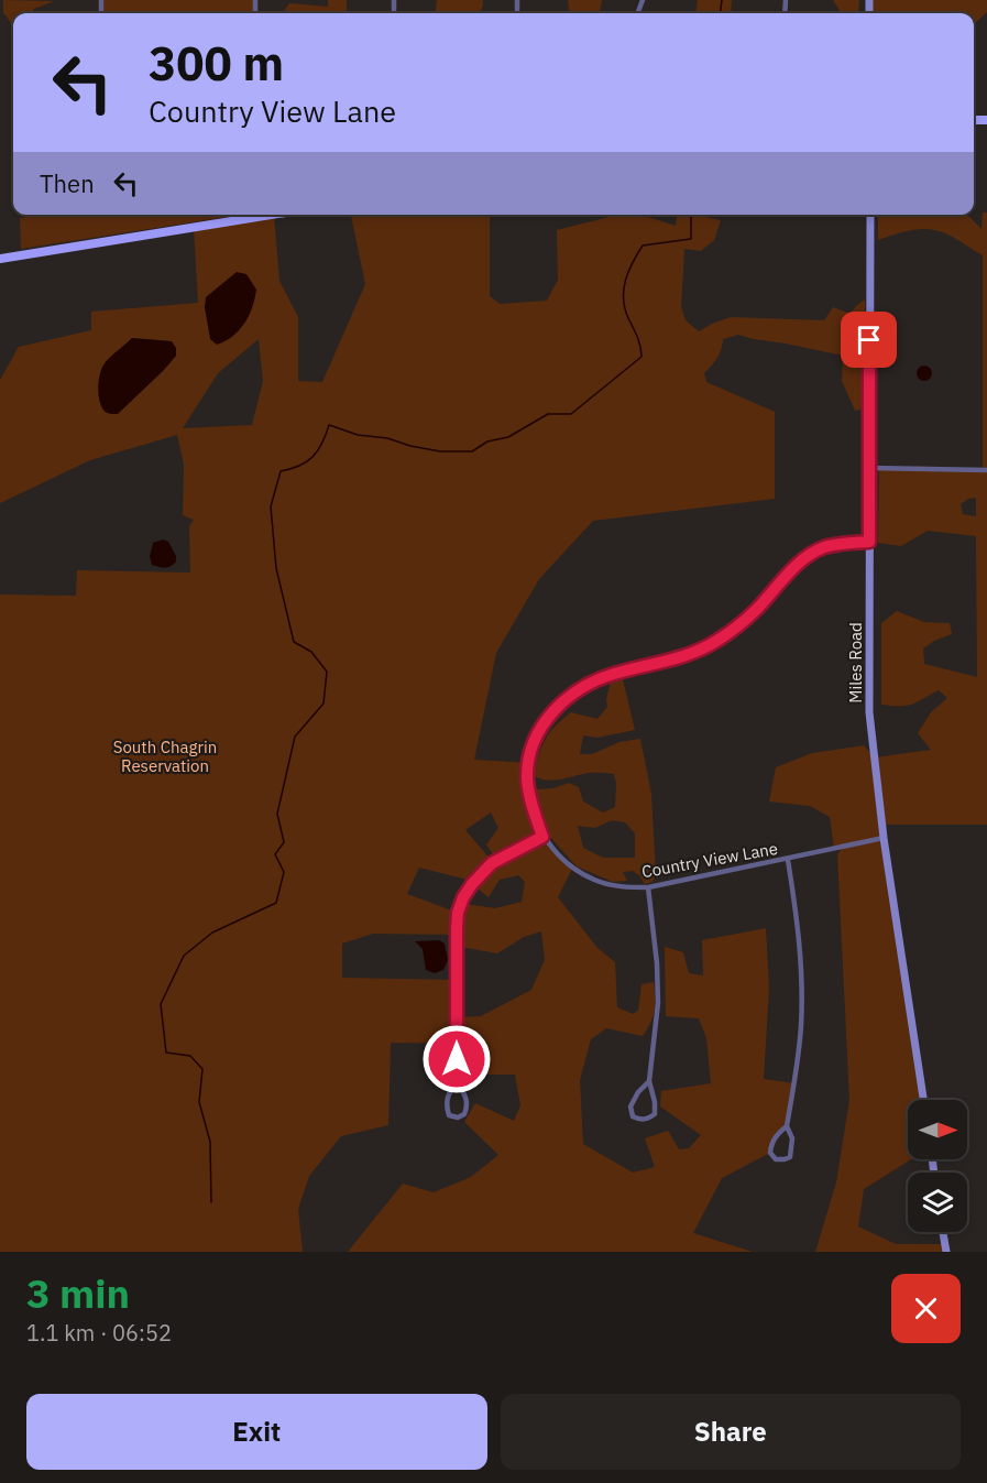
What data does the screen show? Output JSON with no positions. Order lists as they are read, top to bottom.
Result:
{
  "streets": {
    "main road": ["Miles Road"],
    "street": ["Country View Lane"]
  },
  "crossings": [
    ["Miles Road", "Country View Lane"]
  ],
  "parks": ["South Chagrin Reservation"],
  "north": "right",
  "page": {
    "turn": ["300 m", "Country View Lane"],
    "then": "Then",
    "heading": ["3 min", "1.1 km · 06:52"],
    "buttons": ["Exit", "Share"]
  }
}
